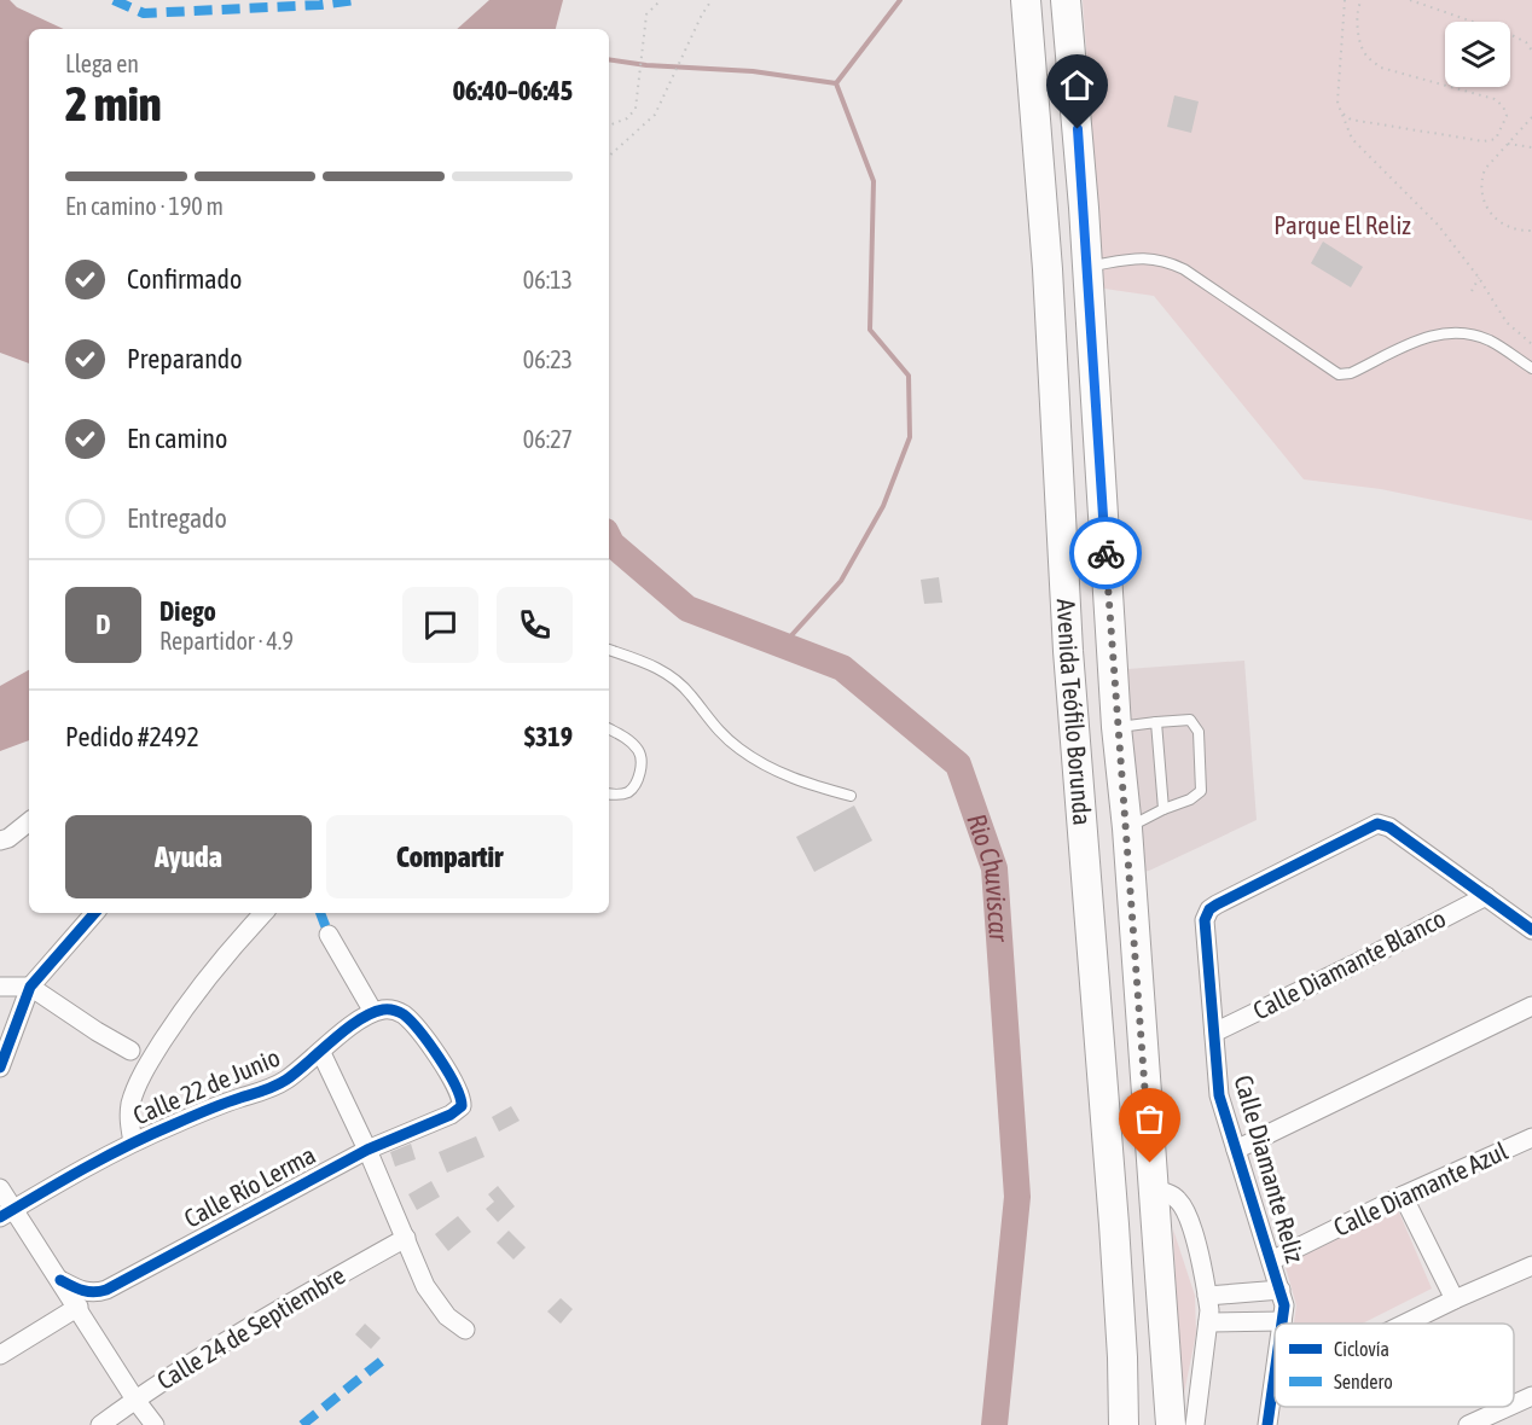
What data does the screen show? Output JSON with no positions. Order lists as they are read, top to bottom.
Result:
{
  "streets": {
    "main road": ["Avenida Teófilo Borunda"],
    "street": [
      "Calle Diamante Blanco",
      "Calle 22 de Junio",
      "Calle Diamante Reliz",
      "Calle Río Lerma",
      "Calle Diamante Azul",
      "Calle 24 de Septiembre"
    ]
  },
  "crossings": [
    ["Calle Diamante Blanco", "Calle Diamante Reliz"],
    ["Calle 22 de Junio", "Calle Río Lerma"],
    ["Calle Diamante Reliz", "Calle Diamante Azul"]
  ],
  "water": ["Rio Chuviscar"],
  "parks": ["Parque El Reliz"],
  "legend": ["Ciclovía", "Sendero"],
  "page": {
    "heading": ["2 min", "Llega en", "06:40–06:45"],
    "panel": [
      "Diego",
      "Repartidor · 4.9",
      "Pedido #2492",
      "$319"
    ],
    "bar": "En camino · 190 m",
    "list": [
      ["Confirmado", "06:13"],
      ["Preparando", "06:23"],
      ["En camino", "06:27"],
      "Entregado"
    ],
    "round": "D",
    "buttons": ["Ayuda", "Compartir"]
  }
}
